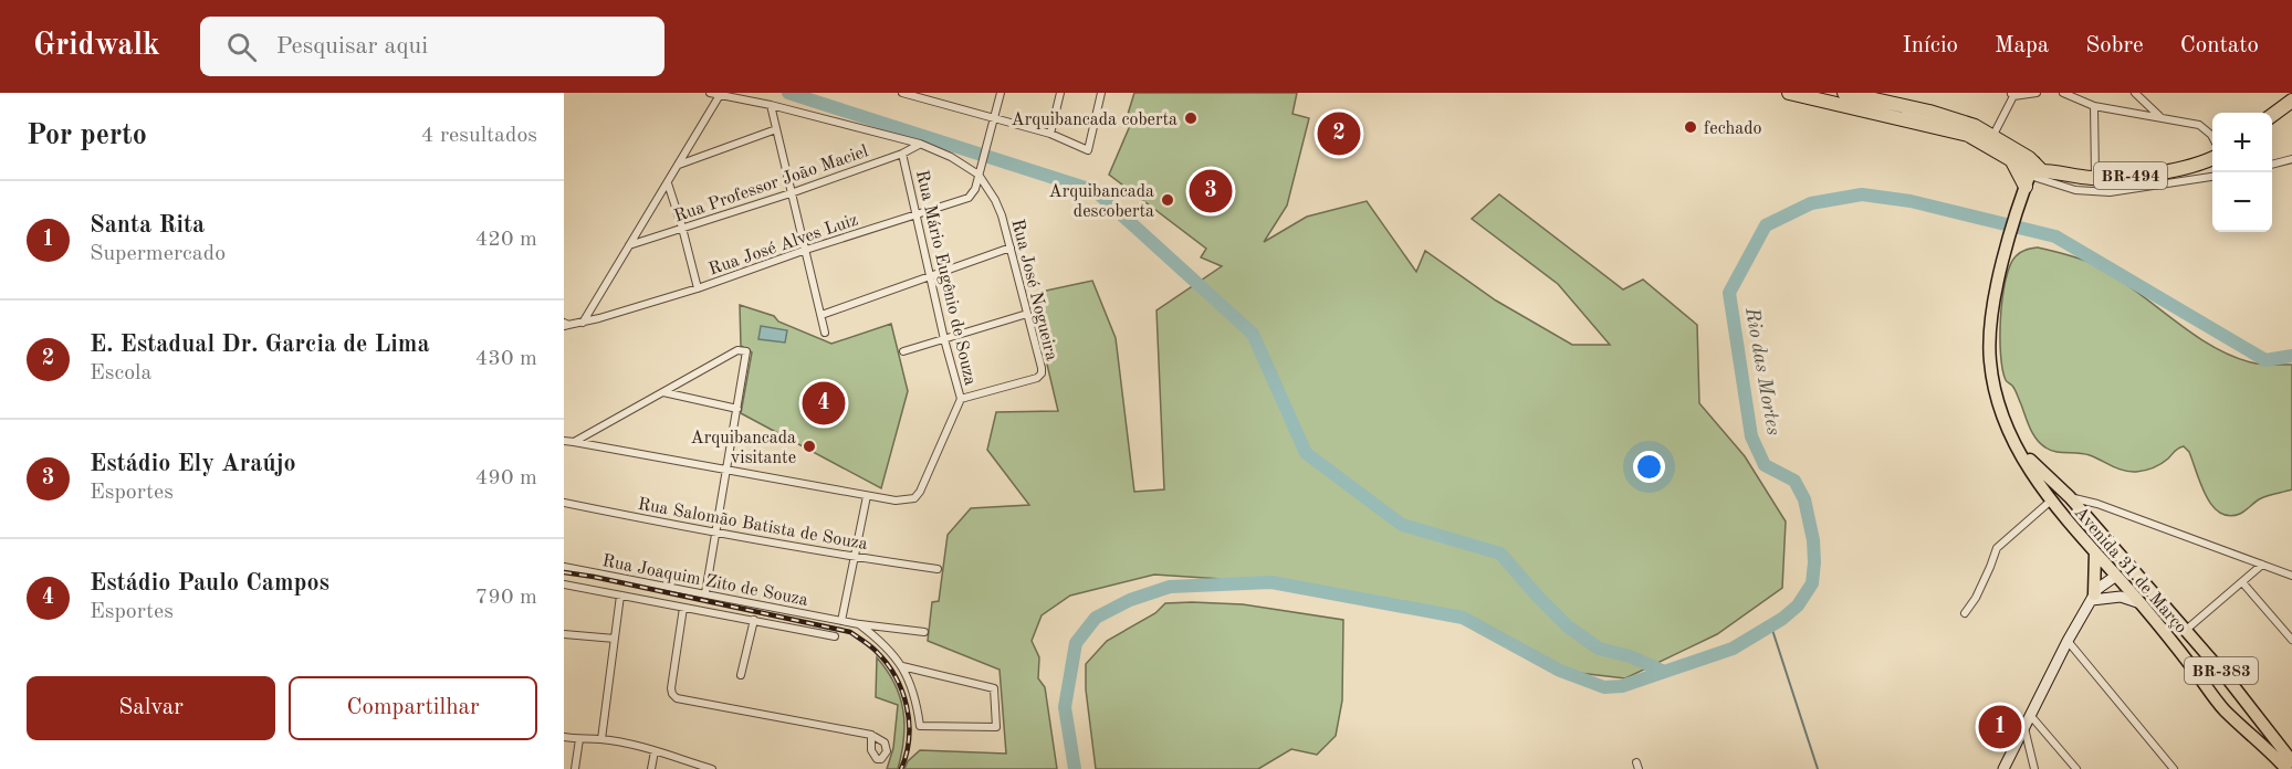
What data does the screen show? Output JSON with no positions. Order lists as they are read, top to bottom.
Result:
{
  "streets": {
    "highway": ["BR-494"],
    "main road": ["Avenida 31 de Março", "BR-383"],
    "street": [
      "Rua Professor João Maciel",
      "Rua José Alves Luiz",
      "Rua Mário Eugênio de Souza",
      "Rua José Nogueira",
      "Rua Salomão Batista de Souza",
      "Rua Joaquim Zito de Souza"
    ]
  },
  "crossings": [
    ["BR-494", "Avenida 31 de Março"],
    ["Rua Professor João Maciel", "Rua Mário Eugênio de Souza"],
    ["Rua José Alves Luiz", "Rua Mário Eugênio de Souza"],
    ["Rua José Alves Luiz", "Rua José Nogueira"],
    ["Rua Mário Eugênio de Souza", "Rua José Nogueira"]
  ],
  "water": ["Rio das Mortes"],
  "places": [
    "Arquibancada coberta",
    "fechado",
    "Arquibancada descoberta",
    "Arquibancada visitante"
  ],
  "page": {
    "header": "Gridwalk",
    "search": "Pesquisar aqui",
    "nav": [
      "Início",
      "Mapa",
      "Sobre",
      "Contato"
    ],
    "heading": ["Por perto", "4 resultados"],
    "pins": [
      "2",
      "3",
      "4",
      "1"
    ],
    "map_buttons": ["+", "−"],
    "list": [
      {
        "mark": "1",
        "name": "Santa Rita",
        "note": "Supermercado",
        "value": "420 m"
      },
      {
        "mark": "2",
        "name": "E. Estadual Dr. Garcia de Lima",
        "note": "Escola",
        "value": "430 m"
      },
      {
        "mark": "3",
        "name": "Estádio Ely Araújo",
        "note": "Esportes",
        "value": "490 m"
      },
      {
        "mark": "4",
        "name": "Estádio Paulo Campos",
        "note": "Esportes",
        "value": "790 m"
      }
    ],
    "buttons": ["Salvar", "Compartilhar"]
  }
}
